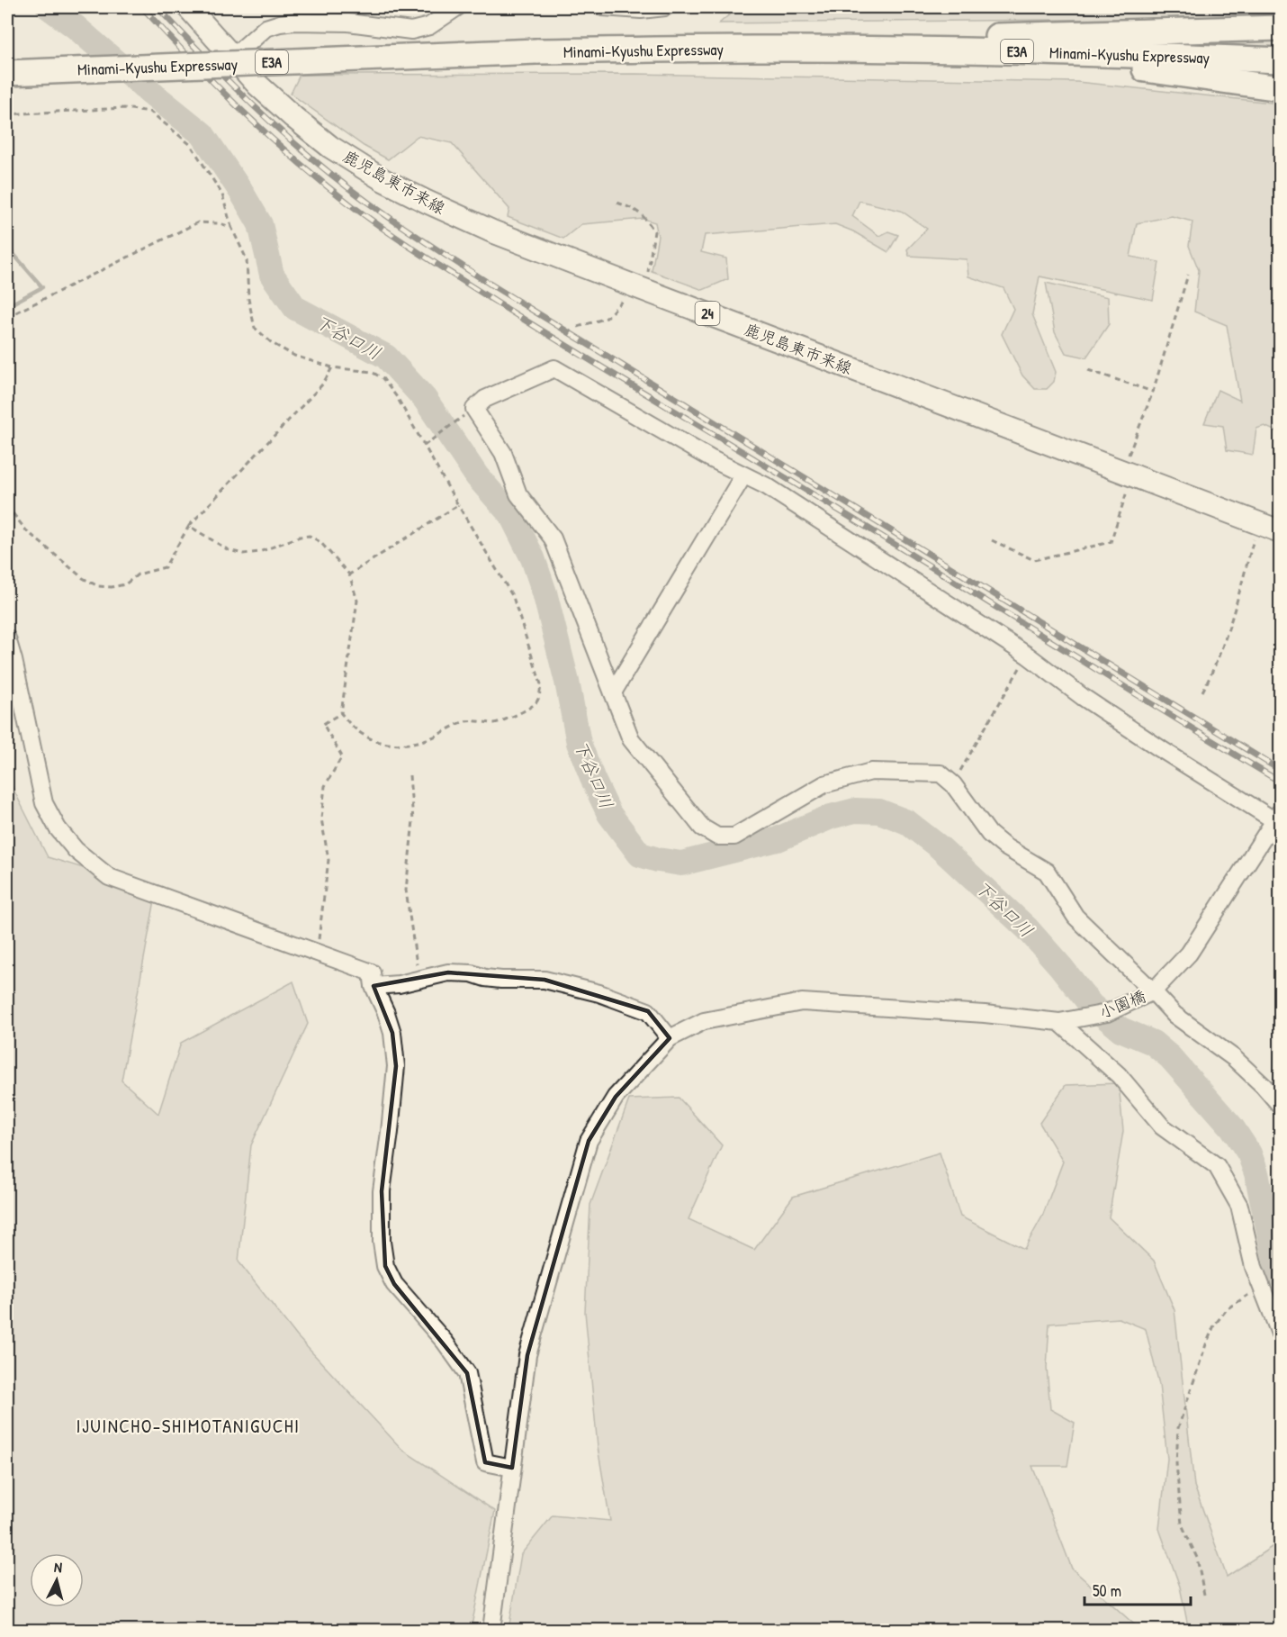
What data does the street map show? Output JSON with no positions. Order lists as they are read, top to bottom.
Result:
{
  "streets": {
    "highway": ["Minami-Kyushu Expressway", "E3A"],
    "main road": ["鹿児島東市来線", "24"],
    "street": ["小園橋"]
  },
  "districts": ["IJUINCHO-SHIMOTANIGUCHI"],
  "water": ["下谷口川"],
  "scale_bar": "50 m",
  "north": "top"
}
